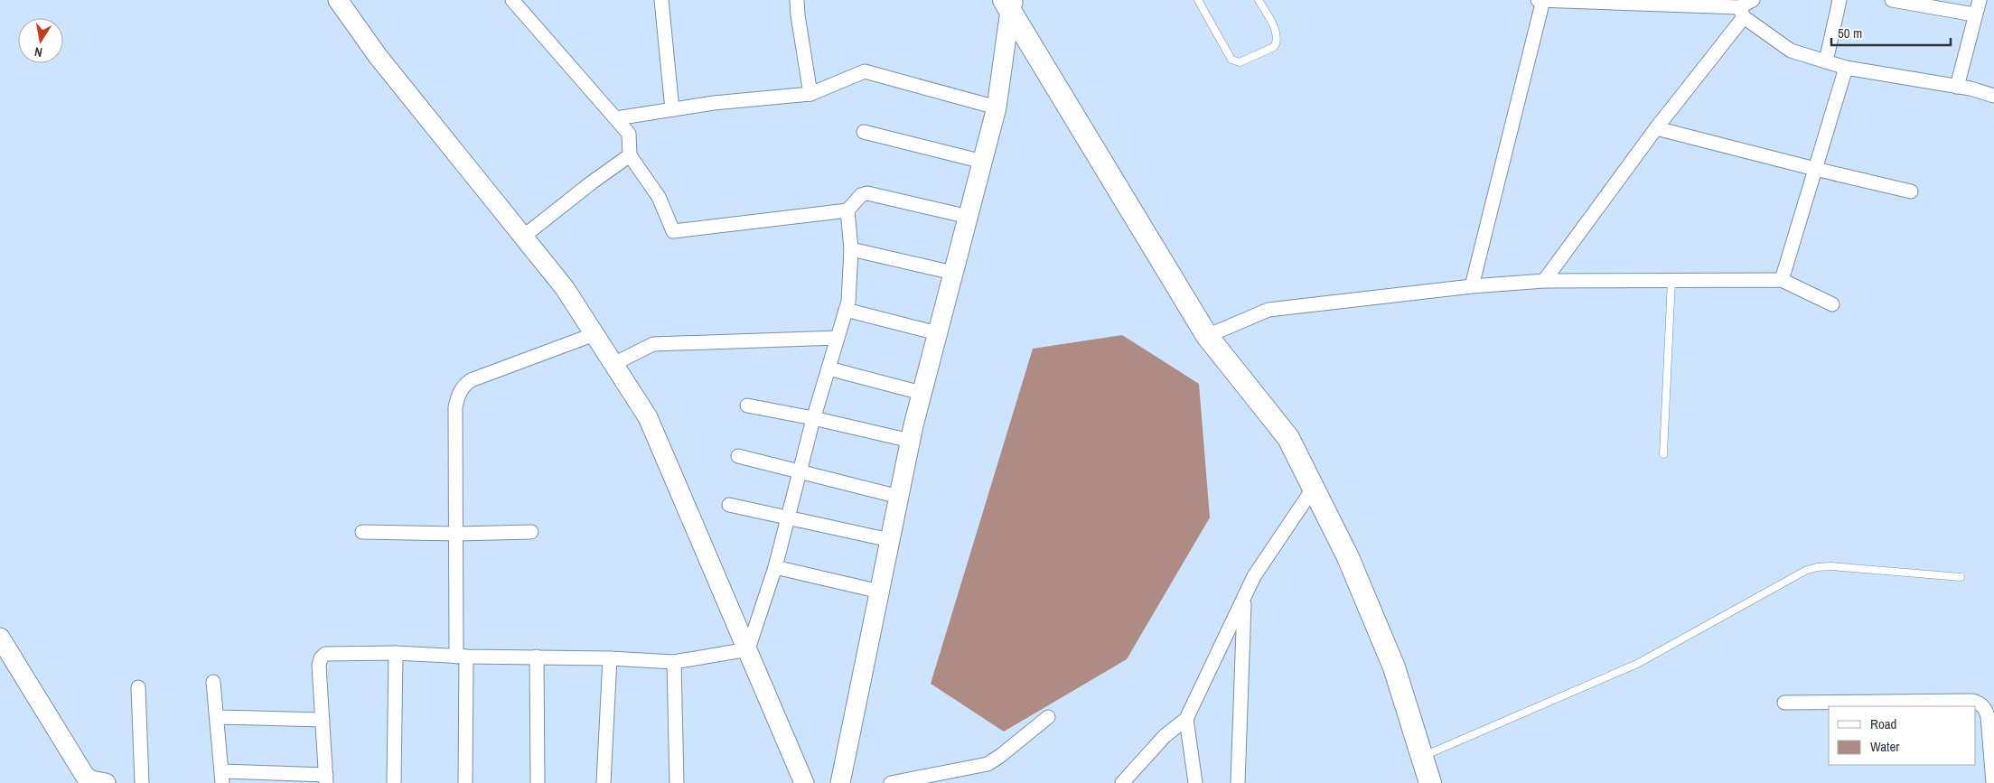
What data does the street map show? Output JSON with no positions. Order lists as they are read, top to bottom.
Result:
{
  "legend": ["Road", "Water"],
  "scale_bar": "50 m",
  "north": "bottom"
}
